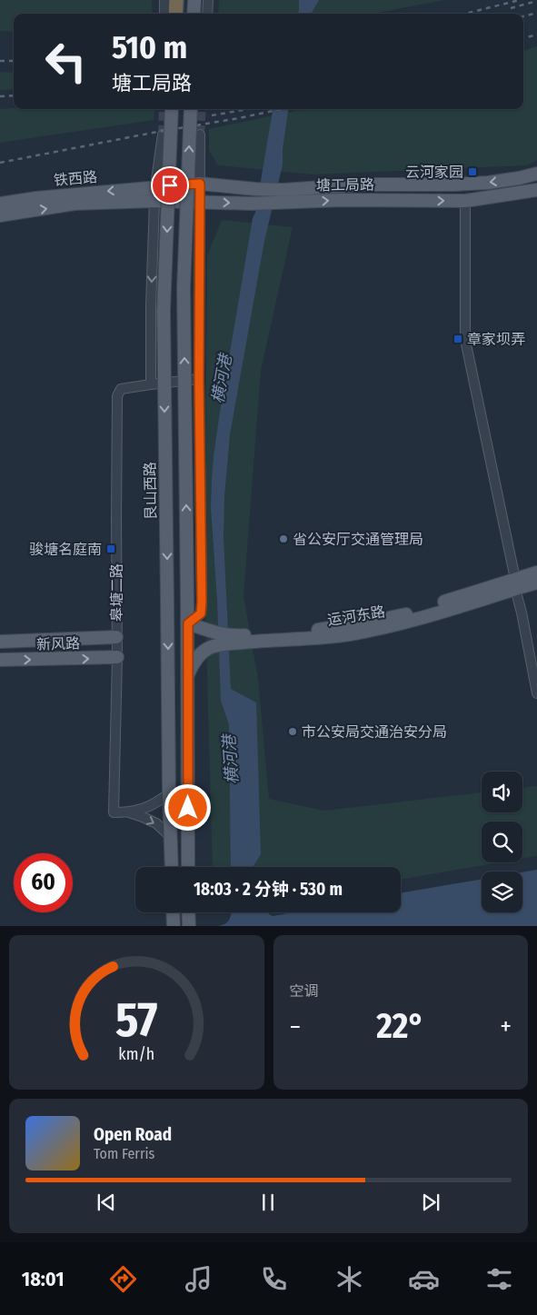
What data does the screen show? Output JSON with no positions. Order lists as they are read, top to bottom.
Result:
{
  "streets": {
    "main road": [
      "铁西路",
      "塘工局路",
      "艮山西路",
      "运河东路",
      "新风路"
    ],
    "street": ["皋塘二路"]
  },
  "crossings": [
    ["铁西路", "塘工局路"],
    ["皋塘二路", "新风路"]
  ],
  "water": ["横河港"],
  "places": {
    "transit": ["云河家园", "章家坝弄", "骏塘名庭南"],
    "other": ["省公安厅交通管理局", "市公安局交通治安分局"]
  },
  "page": {
    "turn": ["510 m", "塘工局路"],
    "limit": "60",
    "trip": "18:03 · 2 分钟 · 530 m",
    "tile": "空调",
    "heat": ["−", "22°", "+"],
    "song": ["Open Road", "Tom Ferris"],
    "tabs": "18:01",
    "gauge": ["57", "km/h"]
  }
}
